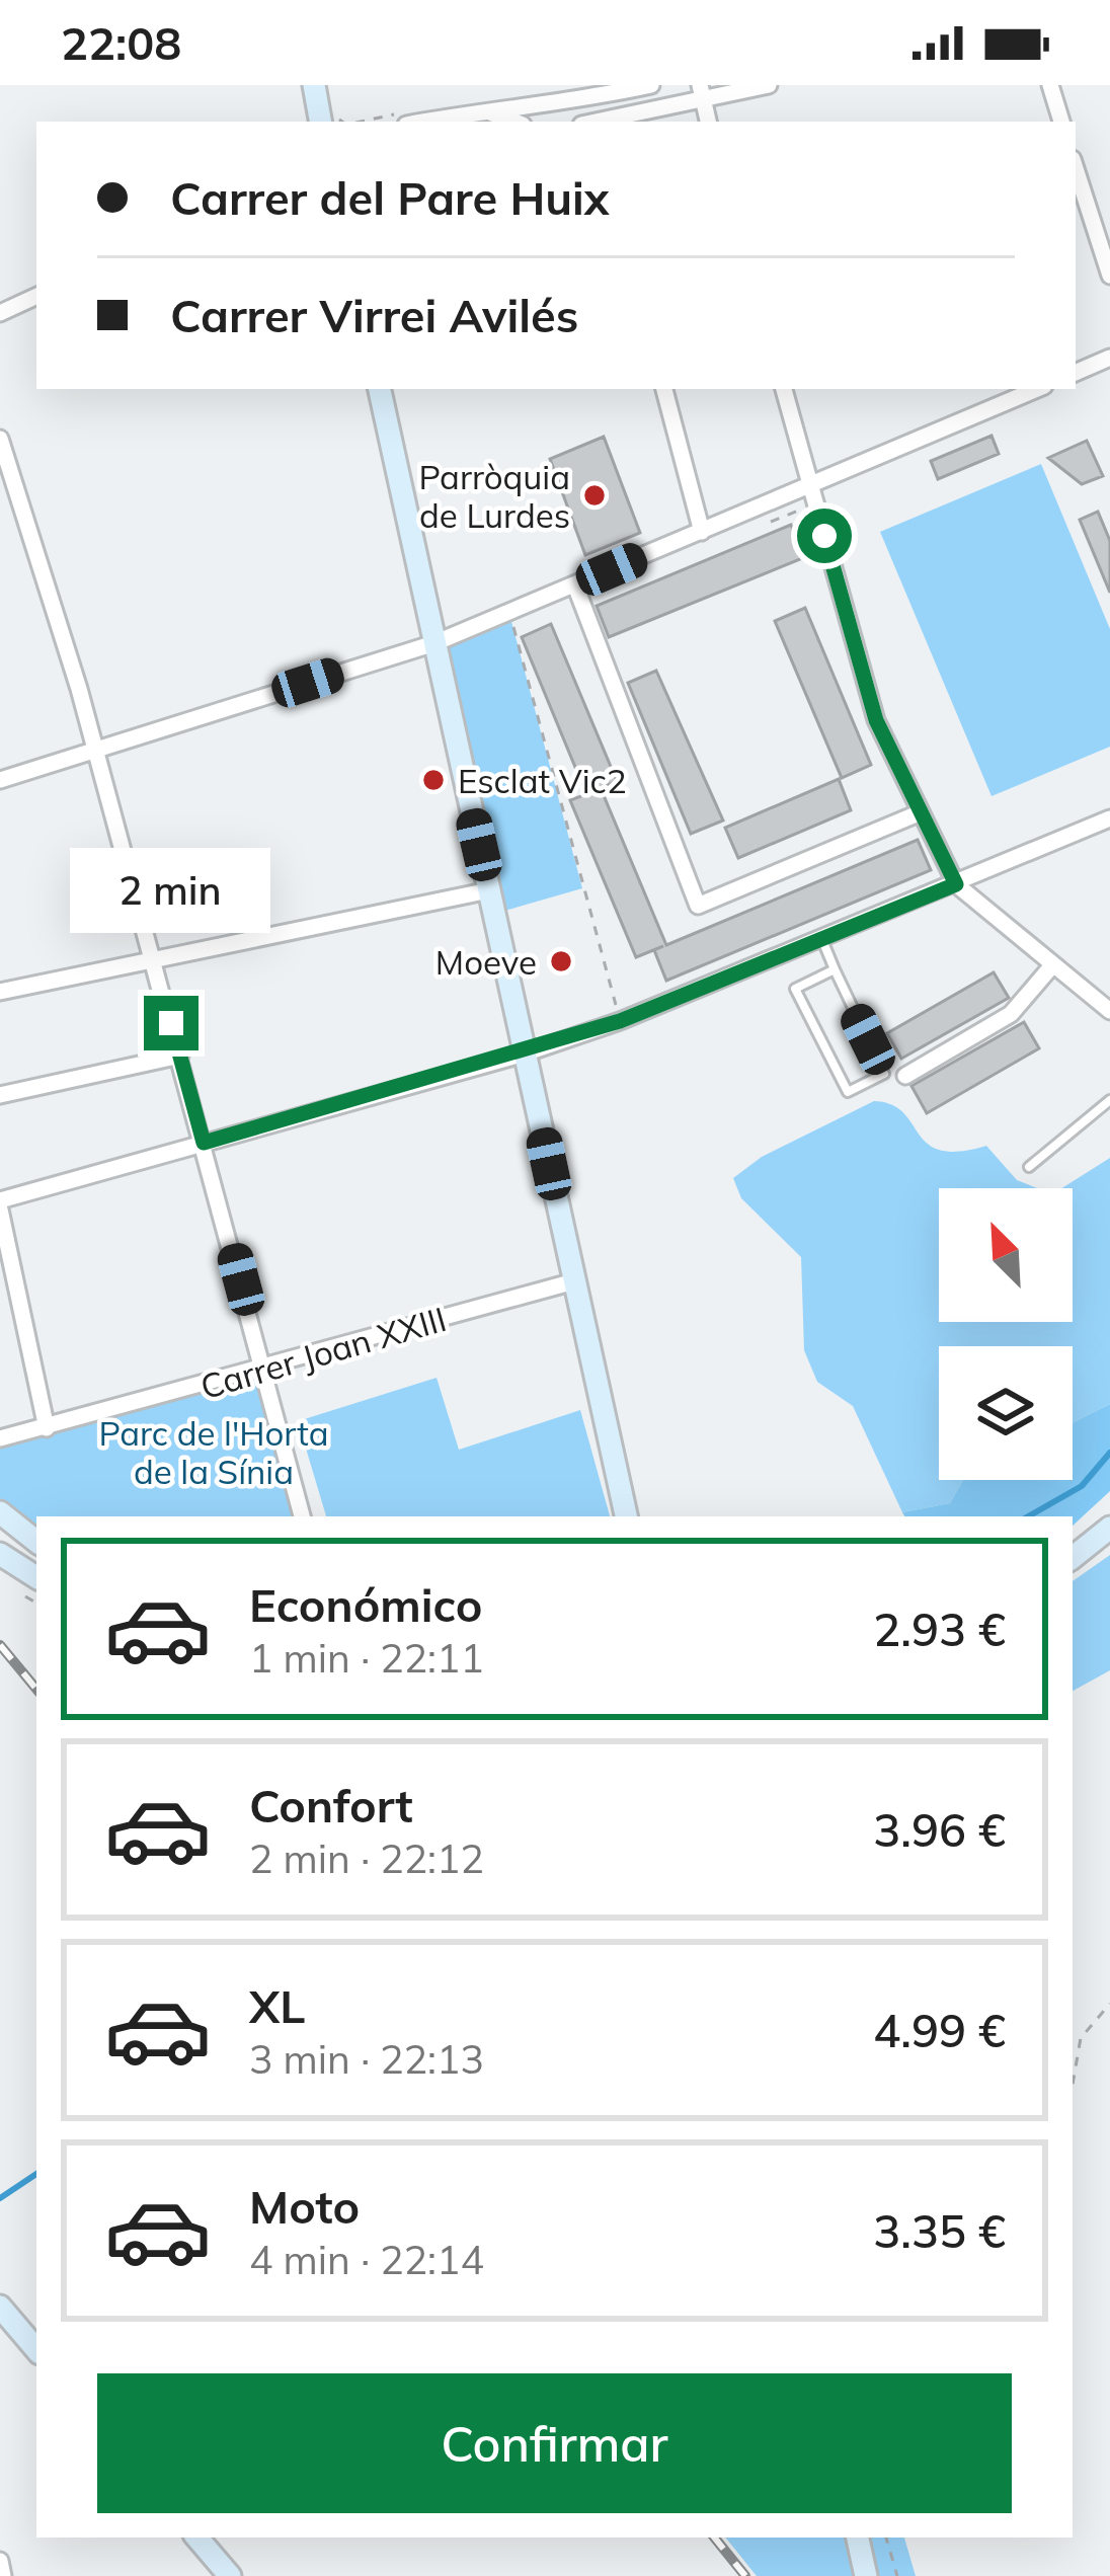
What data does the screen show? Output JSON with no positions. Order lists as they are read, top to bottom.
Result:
{
  "streets": {
    "street": ["Carrer Joan XXIII"]
  },
  "parks": ["Parc de l'Horta de la Sínia"],
  "places": ["Parròquia de Lurdes", "Esclat Vic2", "Moeve"],
  "north": "top left",
  "page": {
    "status": "22:08",
    "banner": ["Carrer del Pare Huix", "Carrer Virrei Avilés"],
    "bubble": "2 min",
    "list": [
      {
        "name": "Económico",
        "note": "1 min · 22:11",
        "value": "2.93 €"
      },
      {
        "name": "Confort",
        "note": "2 min · 22:12",
        "value": "3.96 €"
      },
      {
        "name": "XL",
        "note": "3 min · 22:13",
        "value": "4.99 €"
      },
      {
        "name": "Moto",
        "note": "4 min · 22:14",
        "value": "3.35 €"
      }
    ],
    "buttons": "Confirmar"
  }
}
